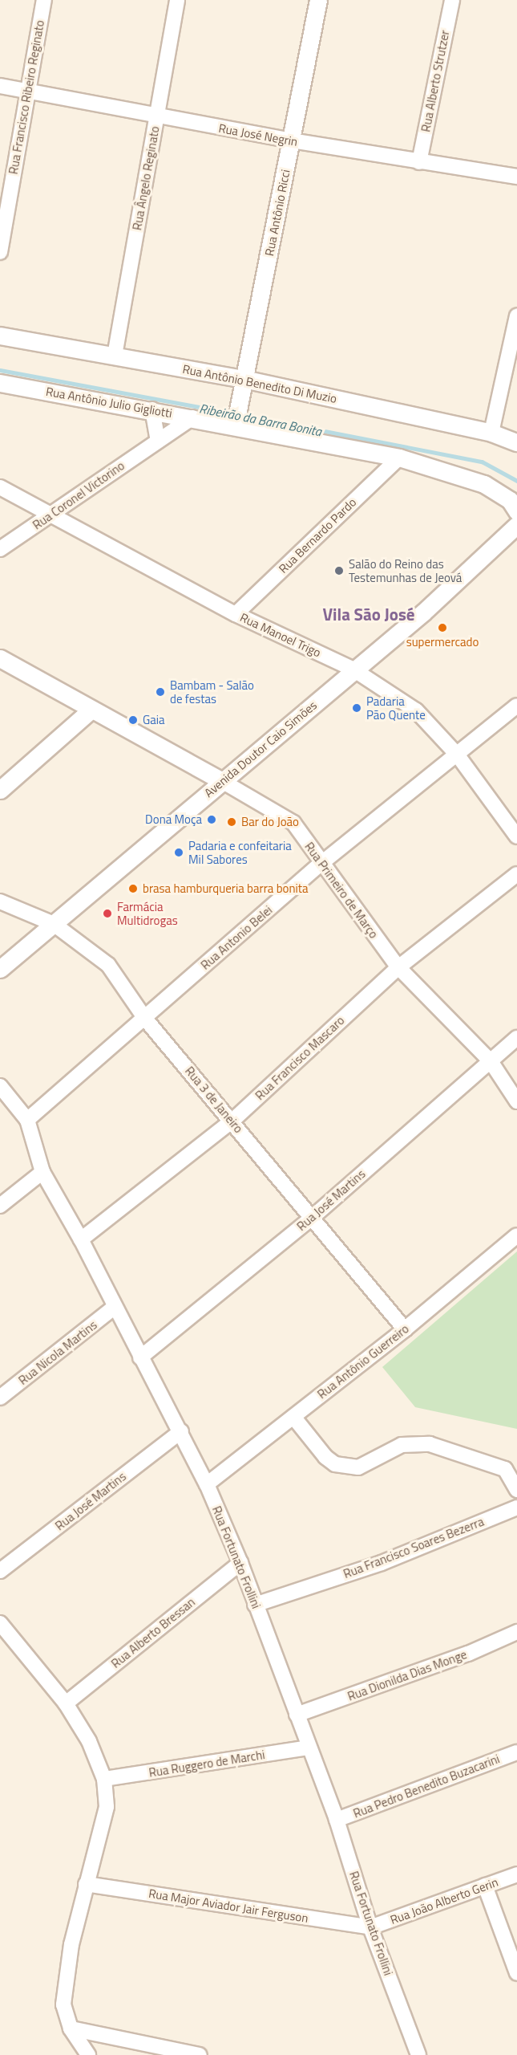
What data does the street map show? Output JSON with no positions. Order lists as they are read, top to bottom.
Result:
{
  "streets": {
    "street": [
      "Rua Alberto Strutzer",
      "Rua Francisco Ribeiro Reginato",
      "Rua José Negrin",
      "Rua Ângelo Reginato",
      "Rua Antônio Ricci",
      "Rua Antônio Benedito Di Muzio",
      "Rua Antônio Julio Gigliotti",
      "Rua Coronel Victorino",
      "Rua Bernardo Pardo",
      "Rua Manoel Trigo",
      "Avenida Doutor Caio Simões",
      "Rua Primeiro de Março",
      "Rua Antonio Belei",
      "Rua Francisco Mascaro",
      "Rua 3 de Janeiro",
      "Rua José Martins",
      "Rua Nicola Martins",
      "Rua Antônio Guerreiro",
      "Rua Francisco Soares Bezerra",
      "Rua Fortunato Frollini",
      "Rua Alberto Bressan",
      "Rua Dionilda Dias Monge",
      "Rua Ruggero de Marchi",
      "Rua Pedro Benedito Buzacarini",
      "Rua João Alberto Gerin",
      "Rua Major Aviador Jair Ferguson"
    ]
  },
  "crossings": [
    ["Rua Alberto Strutzer", "Rua José Negrin"],
    ["Rua Francisco Ribeiro Reginato", "Rua José Negrin"],
    ["Rua José Negrin", "Rua Ângelo Reginato"],
    ["Rua José Negrin", "Rua Antônio Ricci"],
    ["Rua Ângelo Reginato", "Rua Antônio Benedito Di Muzio"],
    ["Rua Antônio Ricci", "Rua Antônio Benedito Di Muzio"],
    ["Rua Antônio Ricci", "Rua Antônio Julio Gigliotti"],
    ["Rua Antônio Julio Gigliotti", "Rua Coronel Victorino"],
    ["Rua Antônio Julio Gigliotti", "Rua Bernardo Pardo"],
    ["Rua Coronel Victorino", "Rua Manoel Trigo"],
    ["Rua Bernardo Pardo", "Rua Manoel Trigo"],
    ["Rua Manoel Trigo", "Avenida Doutor Caio Simões"],
    ["Rua Manoel Trigo", "Rua Antonio Belei"],
    ["Avenida Doutor Caio Simões", "Rua Primeiro de Março"],
    ["Avenida Doutor Caio Simões", "Rua 3 de Janeiro"],
    ["Rua Primeiro de Março", "Rua Antonio Belei"],
    ["Rua Primeiro de Março", "Rua Francisco Mascaro"],
    ["Rua Primeiro de Março", "Rua José Martins"],
    ["Rua Antonio Belei", "Rua 3 de Janeiro"],
    ["Rua Antonio Belei", "Rua Fortunato Frollini"],
    ["Rua Francisco Mascaro", "Rua 3 de Janeiro"],
    ["Rua Francisco Mascaro", "Rua Fortunato Frollini"],
    ["Rua 3 de Janeiro", "Rua José Martins"],
    ["Rua 3 de Janeiro", "Rua Antônio Guerreiro"],
    ["Rua José Martins", "Rua Fortunato Frollini"],
    ["Rua Nicola Martins", "Rua Fortunato Frollini"],
    ["Rua Antônio Guerreiro", "Rua Fortunato Frollini"],
    ["Rua Francisco Soares Bezerra", "Rua Fortunato Frollini"],
    ["Rua Fortunato Frollini", "Rua Alberto Bressan"],
    ["Rua Fortunato Frollini", "Rua Dionilda Dias Monge"],
    ["Rua Fortunato Frollini", "Rua Ruggero de Marchi"],
    ["Rua Fortunato Frollini", "Rua Pedro Benedito Buzacarini"],
    ["Rua Fortunato Frollini", "Rua João Alberto Gerin"],
    ["Rua Fortunato Frollini", "Rua Major Aviador Jair Ferguson"],
    ["Rua João Alberto Gerin", "Rua Major Aviador Jair Ferguson"]
  ],
  "districts": ["Vila São José"],
  "water": ["Ribeirão da Barra Bonita"],
  "places": [
    "Salão do Reino das Testemunhas de Jeová",
    "supermercado",
    "Bambam - Salão de festas",
    "Padaria Pão Quente",
    "Gaia",
    "Dona Moça",
    "Bar do João",
    "Padaria e confeitaria Mil Sabores",
    "brasa hamburqueria barra bonita",
    "Farmácia Multidrogas"
  ]
}
